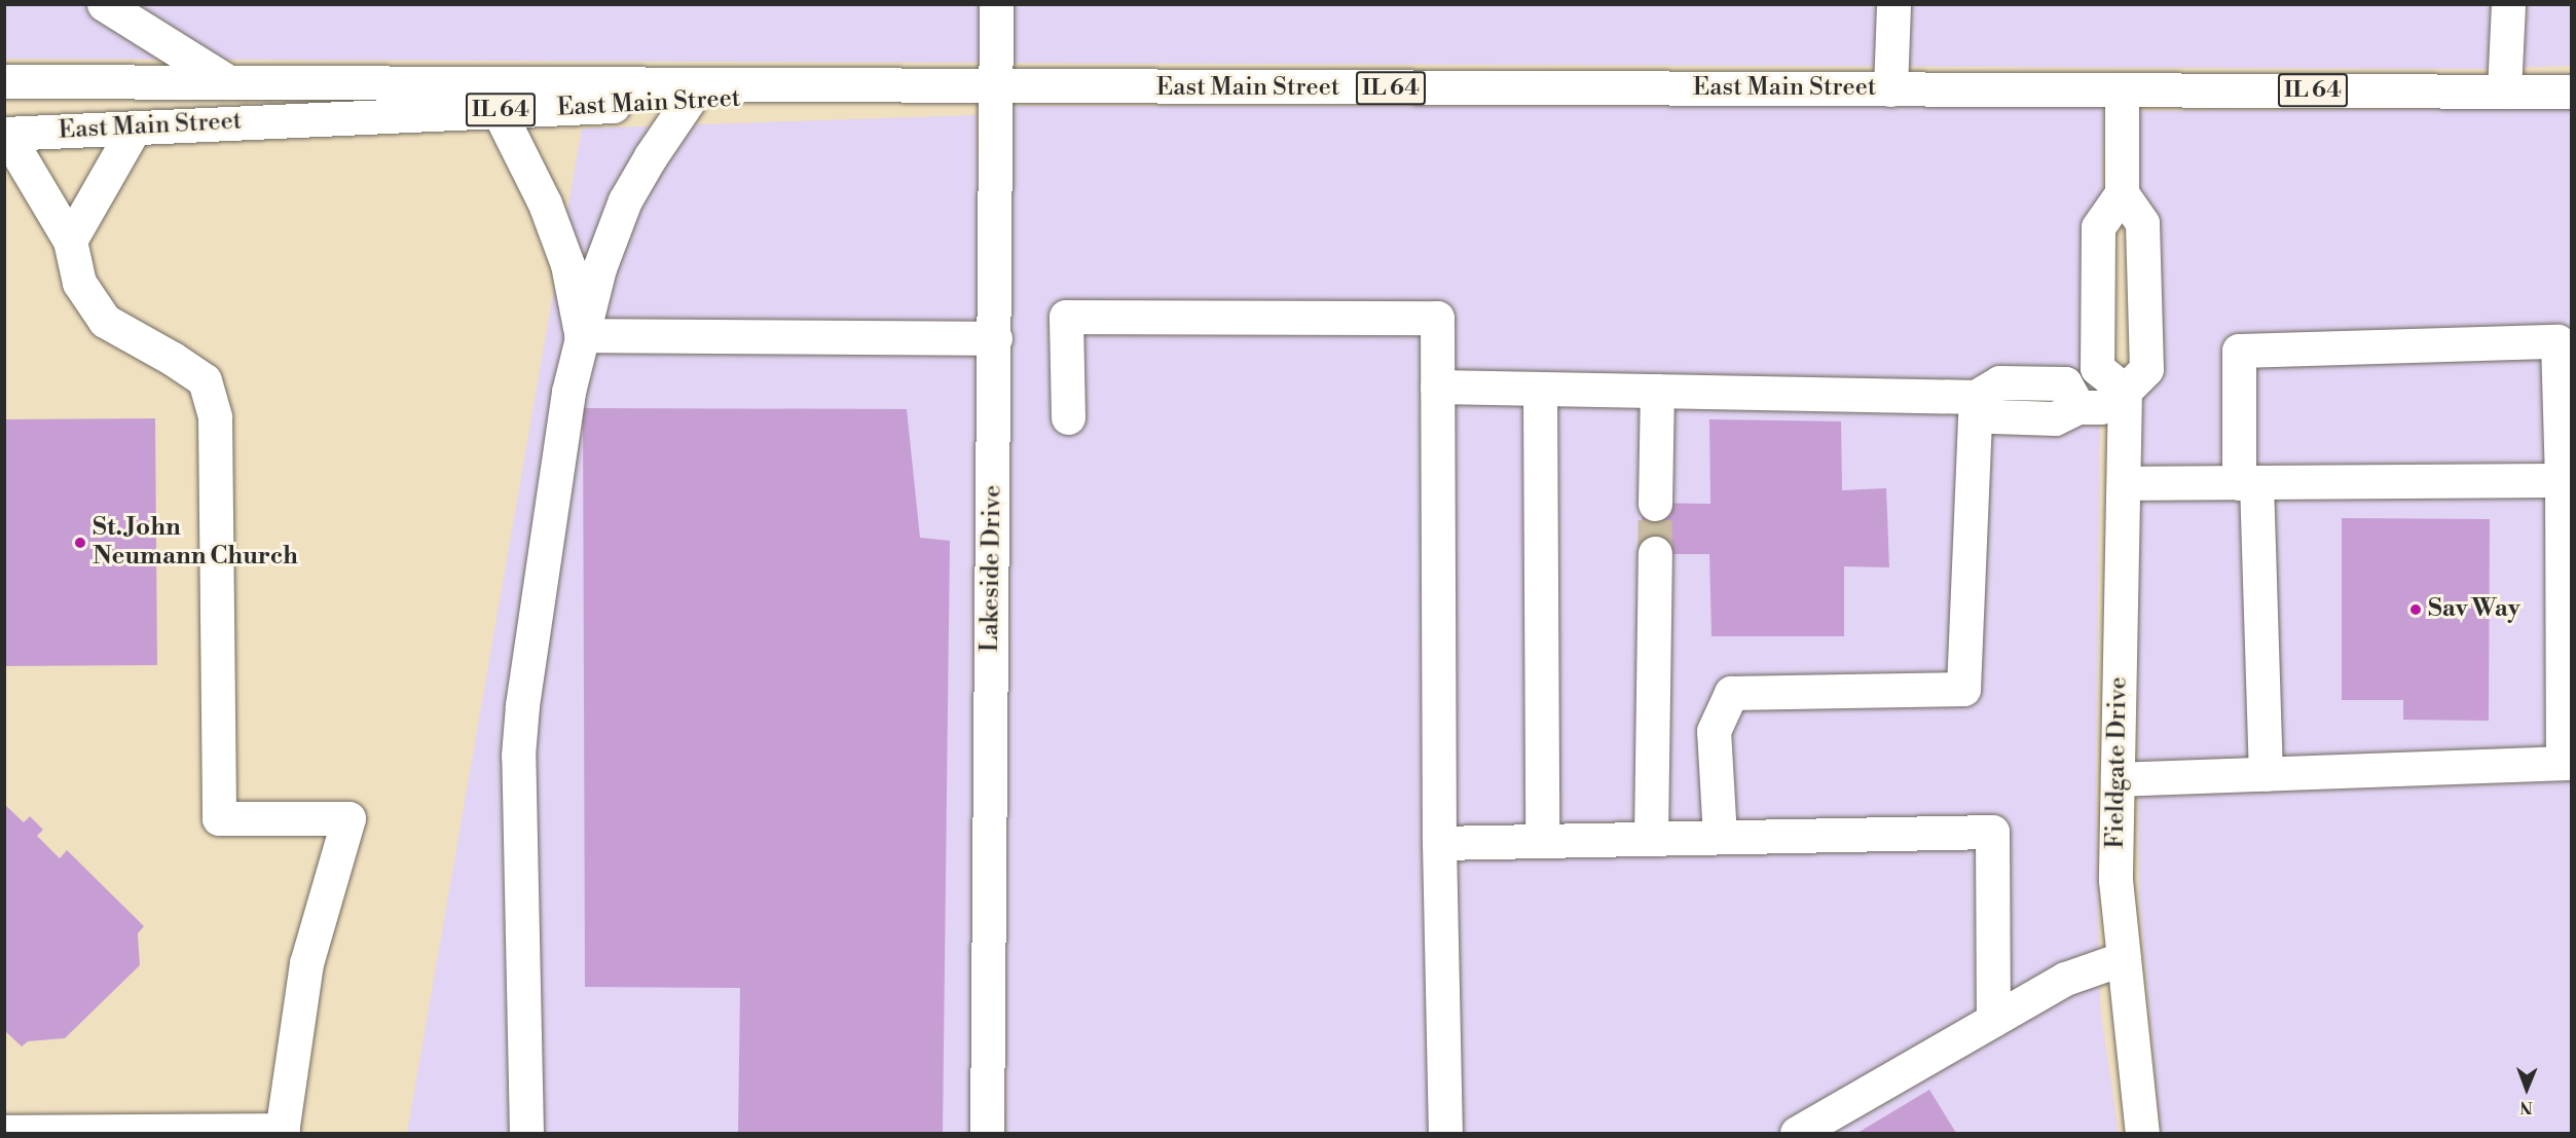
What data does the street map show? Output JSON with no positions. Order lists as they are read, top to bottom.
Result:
{
  "streets": {
    "main road": [
      "East Main Street",
      "IL 64",
      "Lakeside Drive",
      "Fieldgate Drive"
    ]
  },
  "crossings": [
    ["East Main Street", "Lakeside Drive"]
  ],
  "places": ["St. John Neumann Church", "Sav Way"],
  "north": "bottom"
}
